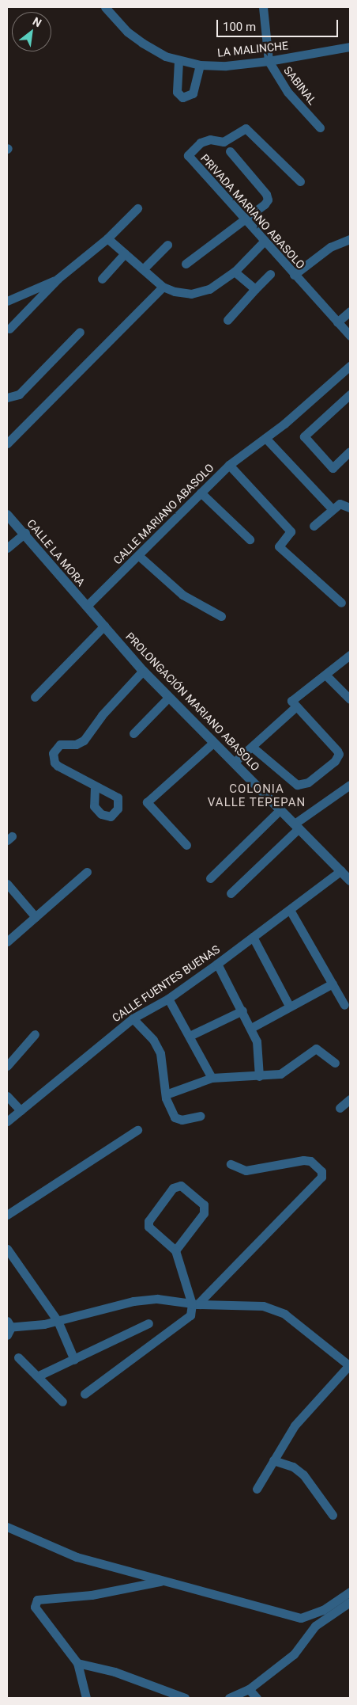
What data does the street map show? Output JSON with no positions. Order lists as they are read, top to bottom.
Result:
{
  "streets": {
    "street": [
      "LA MALINCHE",
      "SABINAL",
      "PRIVADA MARIANO ABASOLO",
      "CALLE MARIANO ABASOLO",
      "CALLE LA MORA",
      "PROLONGACIÓN MARIANO ABASOLO",
      "CALLE FUENTES BUENAS"
    ]
  },
  "crossings": [
    ["LA MALINCHE", "SABINAL"],
    ["CALLE MARIANO ABASOLO", "CALLE LA MORA"],
    ["CALLE MARIANO ABASOLO", "PROLONGACIÓN MARIANO ABASOLO"],
    ["CALLE LA MORA", "PROLONGACIÓN MARIANO ABASOLO"],
    ["PROLONGACIÓN MARIANO ABASOLO", "CALLE FUENTES BUENAS"]
  ],
  "districts": ["COLONIA VALLE TEPEPAN"],
  "scale_bar": "100 m",
  "north": "top right"
}
